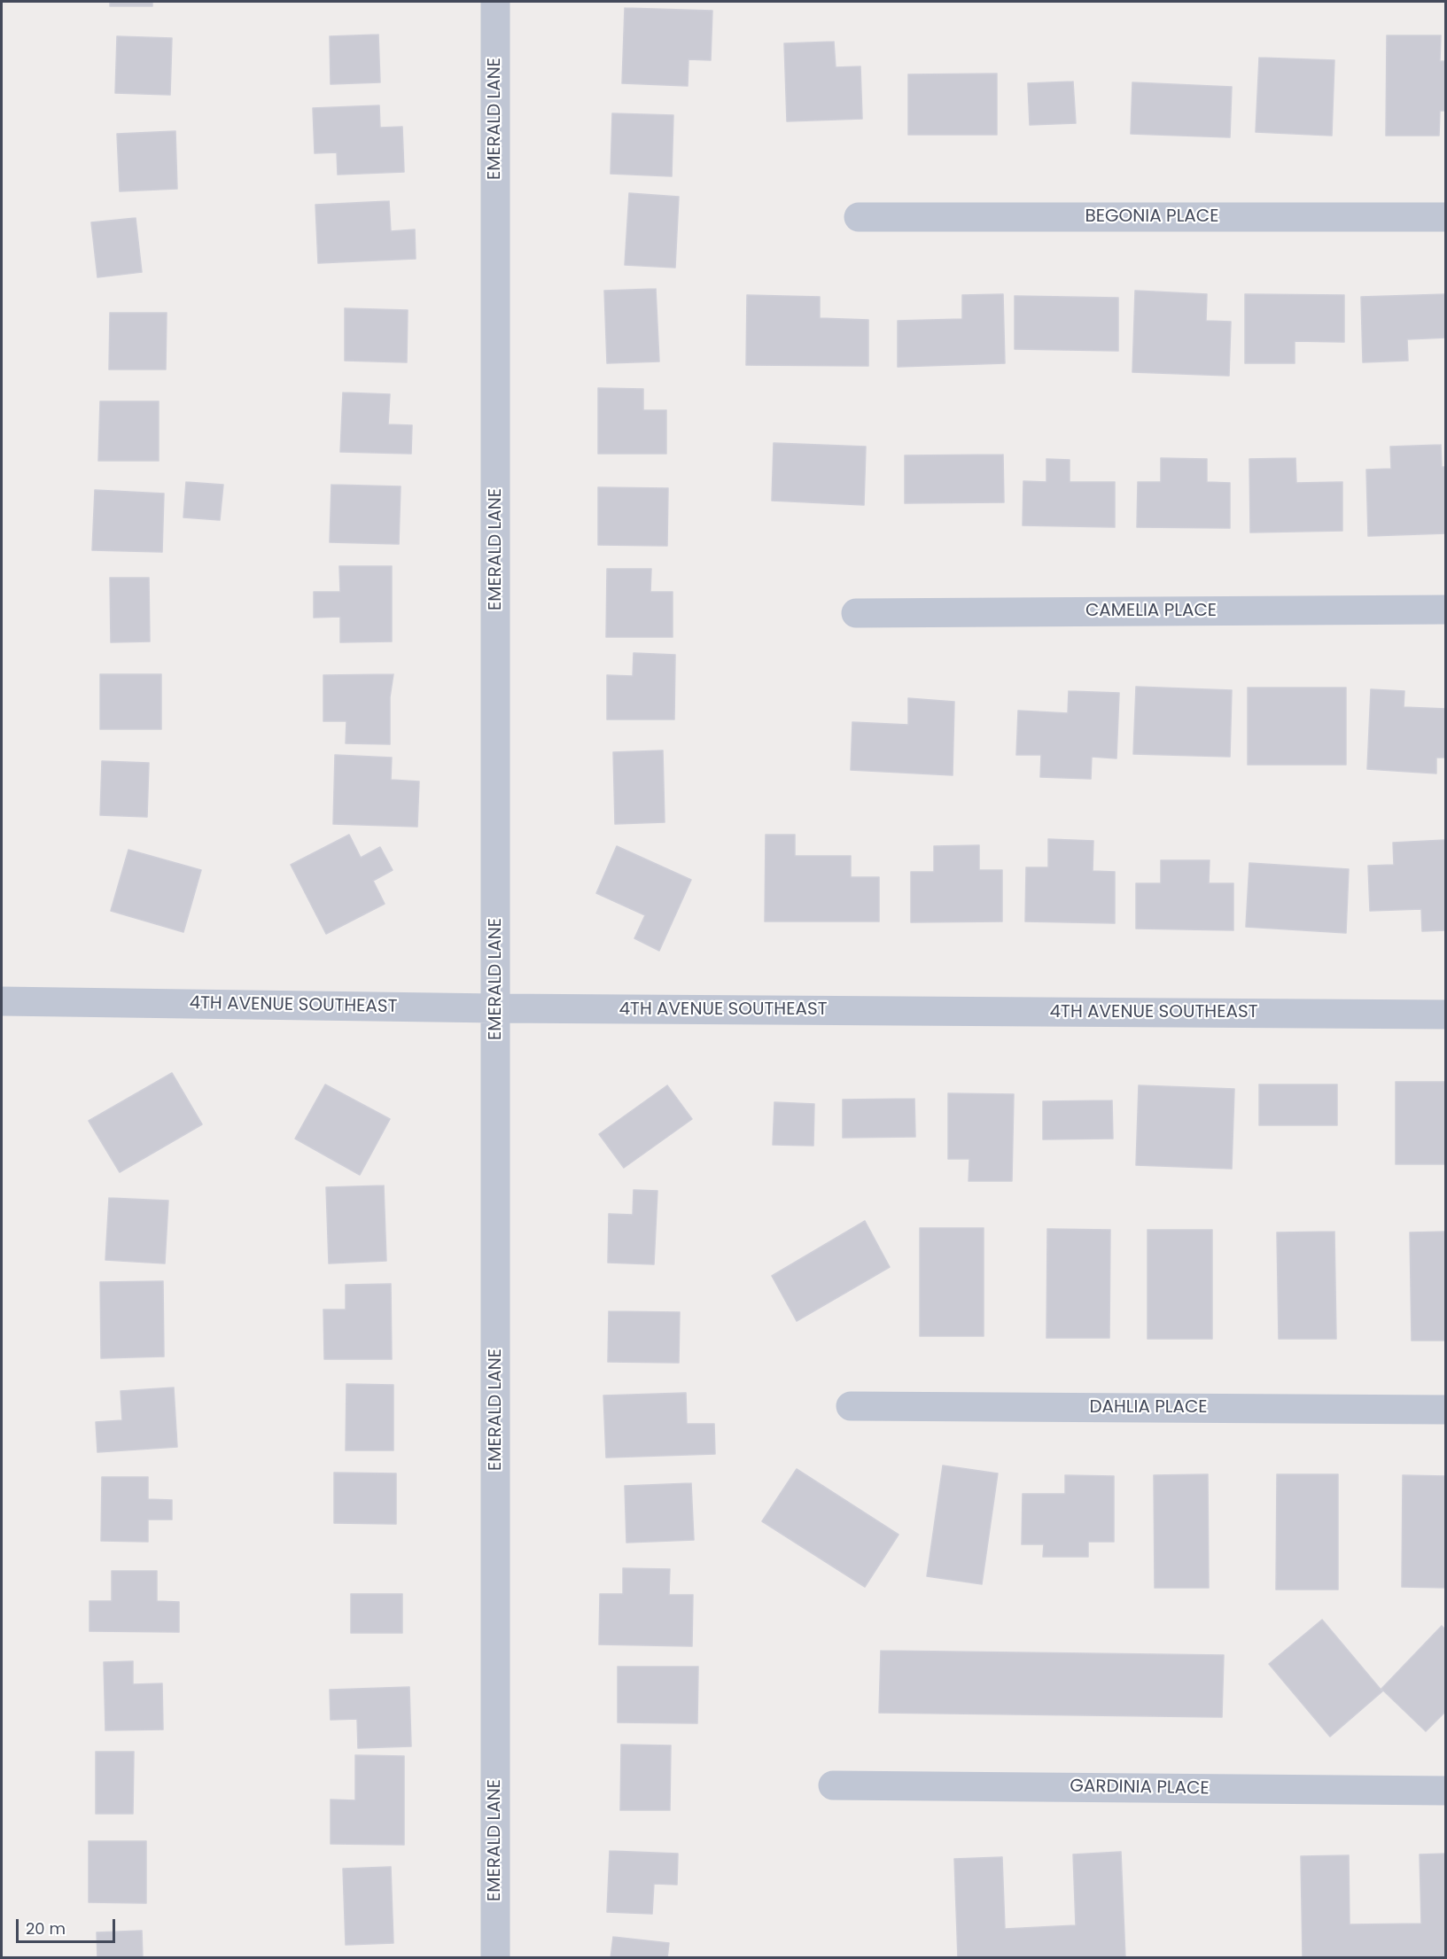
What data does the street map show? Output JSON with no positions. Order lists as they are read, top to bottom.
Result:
{
  "streets": {
    "street": [
      "EMERALD LANE",
      "BEGONIA PLACE",
      "CAMELIA PLACE",
      "4TH AVENUE SOUTHEAST",
      "DAHLIA PLACE",
      "GARDINIA PLACE"
    ]
  },
  "crossings": [
    ["EMERALD LANE", "4TH AVENUE SOUTHEAST"]
  ],
  "scale_bar": "20 m"
}
